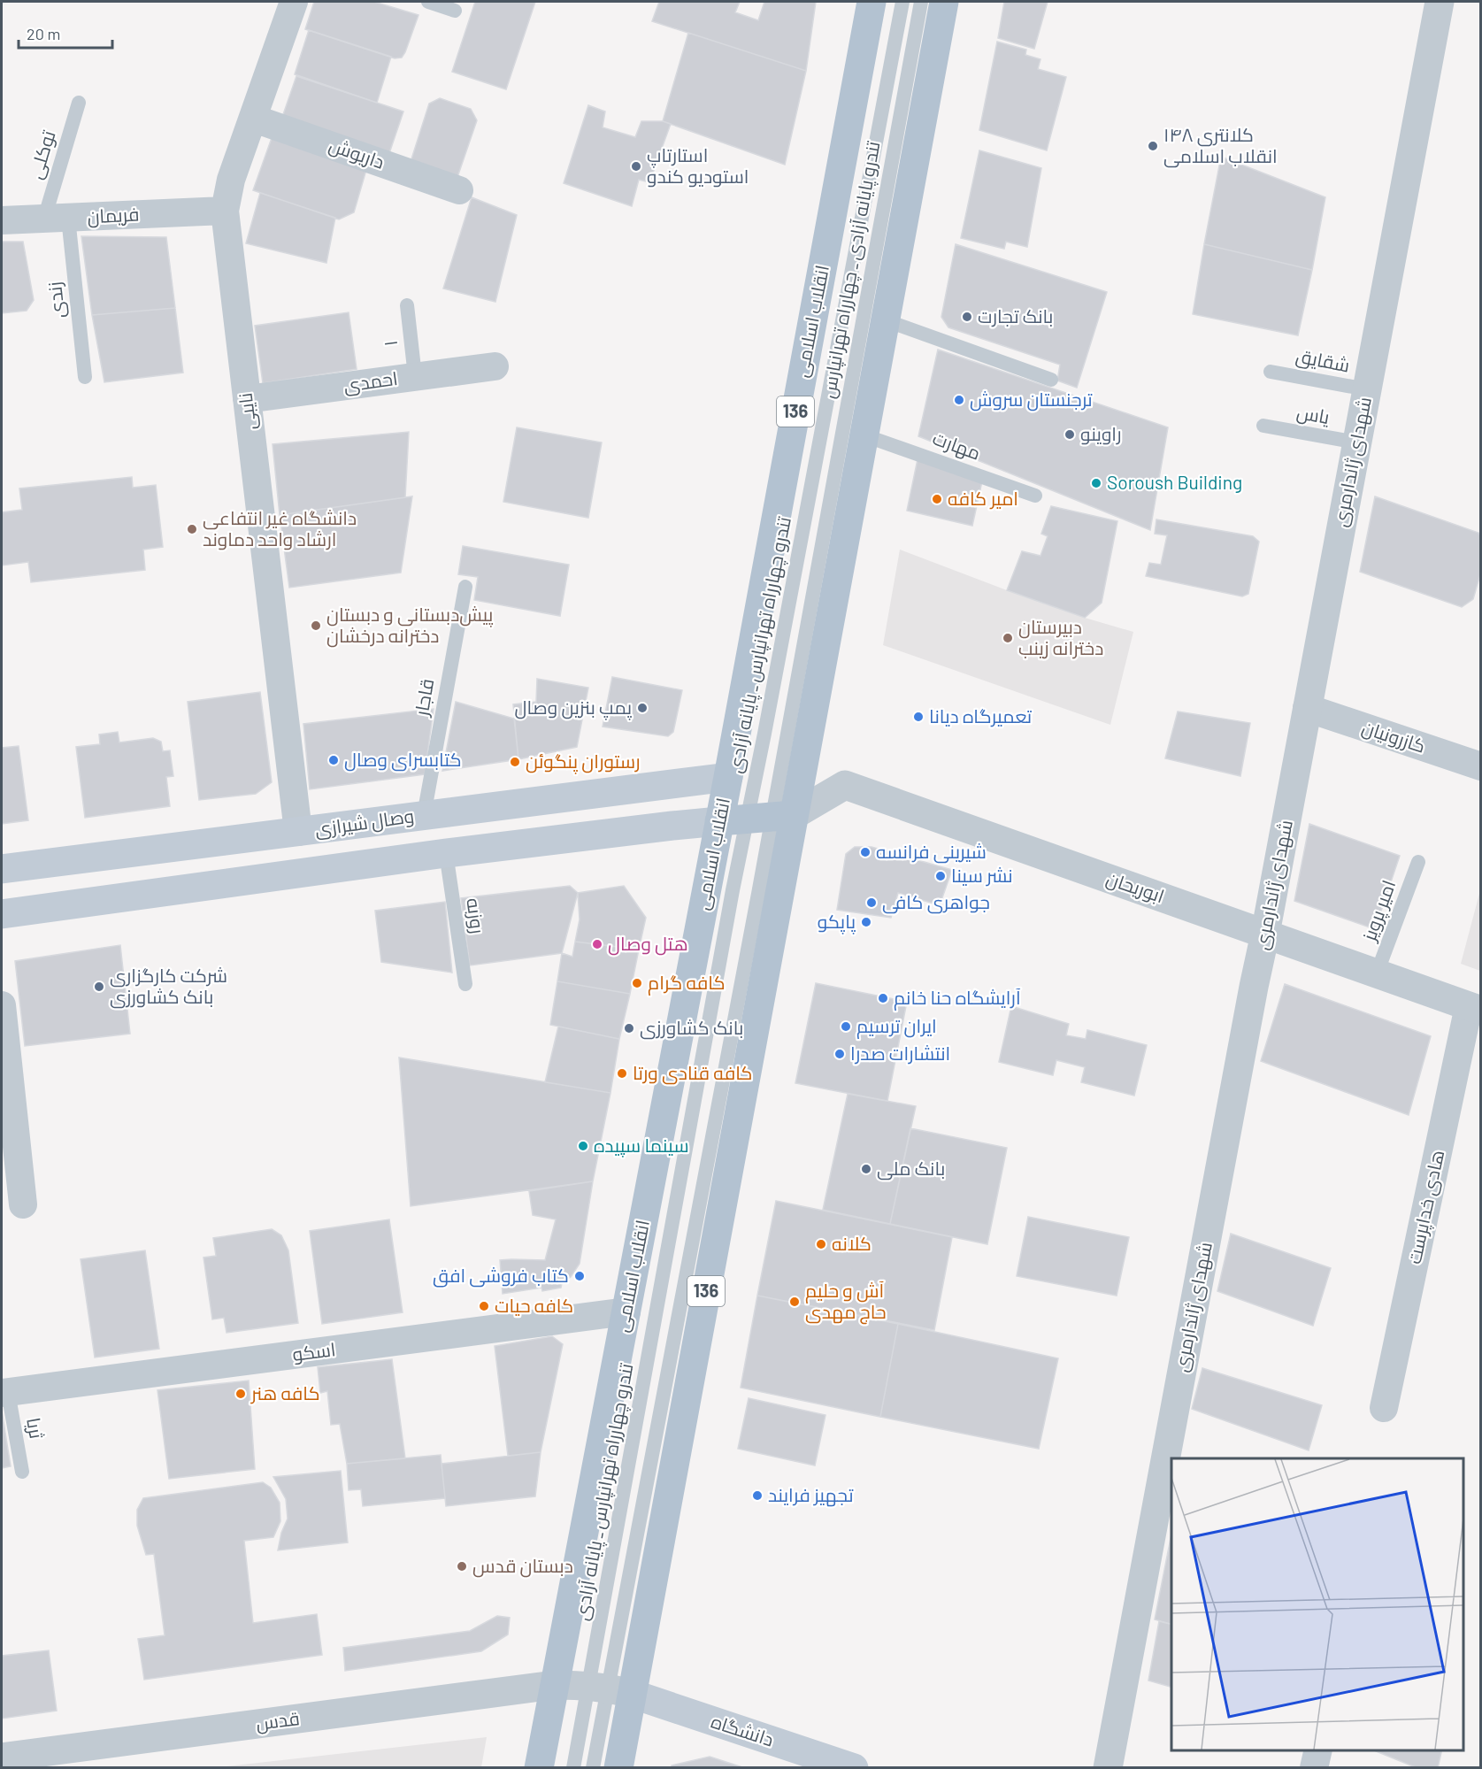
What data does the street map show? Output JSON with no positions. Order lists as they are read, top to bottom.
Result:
{
  "streets": {
    "main road": [
      "انقلاب اسلامی",
      "136",
      "وصال شیرازی",
      "دانشگاه"
    ],
    "street": [
      "داریوش",
      "فریمان",
      "احمدی",
      "نایبی",
      "شهدای ژاندارمری",
      "کازرونیان",
      "ابوریحان",
      "هادی خداپرست",
      "اسکو",
      "قدس"
    ],
    "lane": [
      "توکلی",
      "تندرو پایانه آزادی ـ چهارراه تهرانپارس",
      "زندی",
      "۱",
      "شقایق",
      "یاس",
      "مهارت",
      "تندرو چهارراه تهرانپارس ـ پایانه آزادی",
      "قاجار",
      "امیر پرویز",
      "روزبه",
      "ثریا"
    ]
  },
  "crossings": [
    ["داریوش", "نایبی"],
    ["توکلی", "فریمان"],
    ["توکلی", "زندی"],
    ["فریمان", "زندی"],
    ["فریمان", "نایبی"],
    ["تندرو پایانه آزادی ـ چهارراه تهرانپارس", "انقلاب اسلامی"],
    ["تندرو پایانه آزادی ـ چهارراه تهرانپارس", "تندرو چهارراه تهرانپارس ـ پایانه آزادی"],
    ["تندرو پایانه آزادی ـ چهارراه تهرانپارس", "ابوریحان"],
    ["انقلاب اسلامی", "مهارت"],
    ["انقلاب اسلامی", "تندرو چهارراه تهرانپارس ـ پایانه آزادی"],
    ["انقلاب اسلامی", "وصال شیرازی"],
    ["انقلاب اسلامی", "ابوریحان"],
    ["انقلاب اسلامی", "اسکو"],
    ["انقلاب اسلامی", "قدس"],
    ["انقلاب اسلامی", "دانشگاه"],
    ["۱", "احمدی"],
    ["شقایق", "شهدای ژاندارمری"],
    ["احمدی", "نایبی"],
    ["نایبی", "وصال شیرازی"],
    ["یاس", "شهدای ژاندارمری"],
    ["شهدای ژاندارمری", "کازرونیان"],
    ["شهدای ژاندارمری", "ابوریحان"],
    ["تندرو چهارراه تهرانپارس ـ پایانه آزادی", "ابوریحان"],
    ["تندرو چهارراه تهرانپارس ـ پایانه آزادی", "قدس"],
    ["تندرو چهارراه تهرانپارس ـ پایانه آزادی", "دانشگاه"],
    ["قاجار", "وصال شیرازی"],
    ["ابوریحان", "امیر پرویز"],
    ["ابوریحان", "هادی خداپرست"],
    ["اسکو", "ثریا"],
    ["قدس", "دانشگاه"]
  ],
  "places": [
    "کلانتری ۱۴۸ انقلاب اسلامی",
    "استارتاپ استودیو کندو",
    "بانک تجارت",
    "ترجنستان سروش",
    "راوینو",
    "Soroush Building",
    "امیر کافه",
    "دانشگاه غیر انتفاعی ارشاد واحد دماوند",
    "پیش‌دبستانی و دبستان دخترانه درخشان",
    "دبیرستان دخترانه زینب",
    "پمپ بنزین وصال",
    "تعمیرگاه دیانا",
    "کتابسرای وصال",
    "رستوران پنگوئن",
    "شیرینی فرانسه",
    "نشر سینا",
    "جواهری کافی",
    "پاپکو",
    "هتل وصال",
    "کافه گرام",
    "شرکت کارگزاری بانک کشاورزی",
    "آرایشگاه حنا خانم",
    "ایران ترسیم",
    "بانک کشاورزی",
    "انتشارات صدرا",
    "کافه قنادی ورتا",
    "سینما سپیده",
    "بانک ملی",
    "کلانه",
    "کتاب فروشی افق",
    "آش و حلیم حاج مهدی",
    "کافه حیات",
    "کافه هنر",
    "تجهیز فرایند",
    "دبستان قدس"
  ],
  "scale_bar": "20 m"
}
